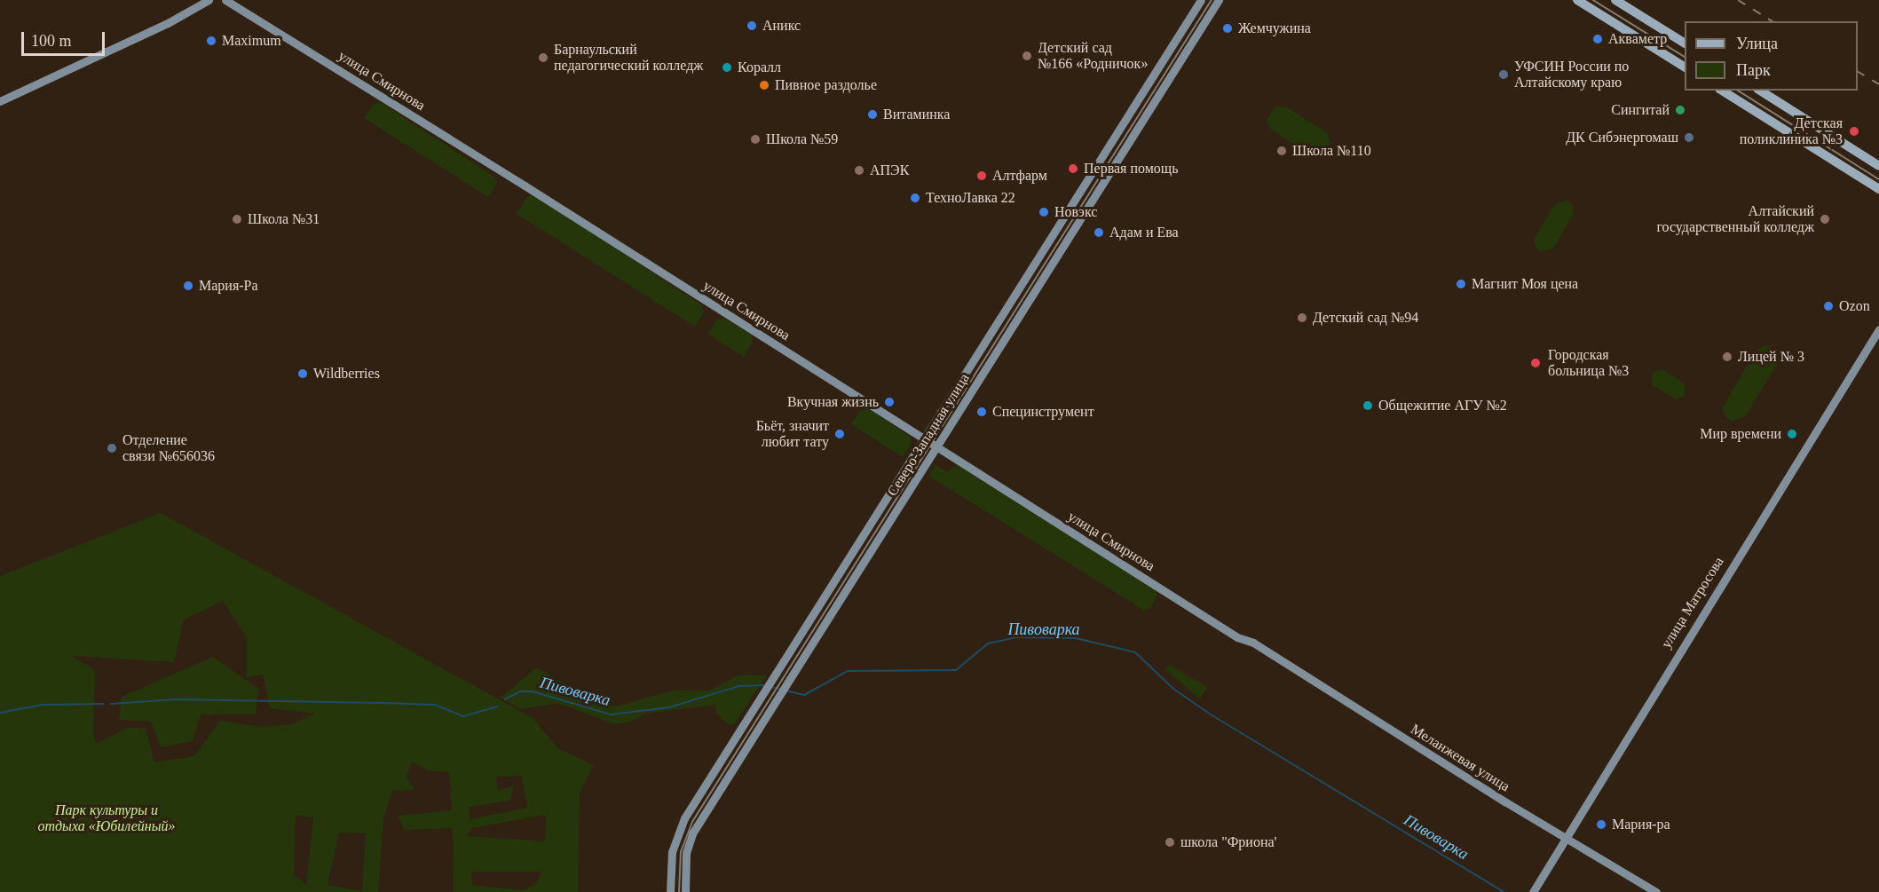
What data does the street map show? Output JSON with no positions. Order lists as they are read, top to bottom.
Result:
{
  "streets": {
    "street": [
      "улица Смирнова",
      "Северо-Западная улица",
      "улица Матросова",
      "Меланжевая улица"
    ]
  },
  "crossings": [
    ["улица Смирнова", "Северо-Западная улица"],
    ["улица Смирнова", "Меланжевая улица"],
    ["улица Матросова", "Меланжевая улица"]
  ],
  "water": ["Пивоварка"],
  "parks": ["Парк культуры и отдыха «Юбилейный»"],
  "places": [
    "Аникс",
    "Жемчужина",
    "Акваметр",
    "Maximum",
    "Детский сад №166 «Родничок»",
    "Барнаульский педагогический колледж",
    "Коралл",
    "УФСИН России по Алтайскому краю",
    "Пивное раздолье",
    "Сингитай",
    "Витаминка",
    "Детская поликлиника №3",
    "ДК Сибэнергомаш",
    "Школа №59",
    "Школа №110",
    "Первая помощь",
    "АПЭК",
    "Алтфарм",
    "ТехноЛавка 22",
    "Новэкс",
    "Школа №31",
    "Алтайский государственный колледж",
    "Адам и Ева",
    "Магнит Моя цена",
    "Мария-Ра",
    "Ozon",
    "Детский сад №94",
    "Лицей № 3",
    "Городская больница №3",
    "Wildberries",
    "Вкучная жизнь",
    "Общежитие АГУ №2",
    "Специнструмент",
    "Бьёт, значит любит тату",
    "Мир времени",
    "Отделение связи №656036",
    "Мария-ра",
    "школа \"Фриона'"
  ],
  "legend": ["Улица", "Парк"],
  "scale_bar": "100 m"
}
